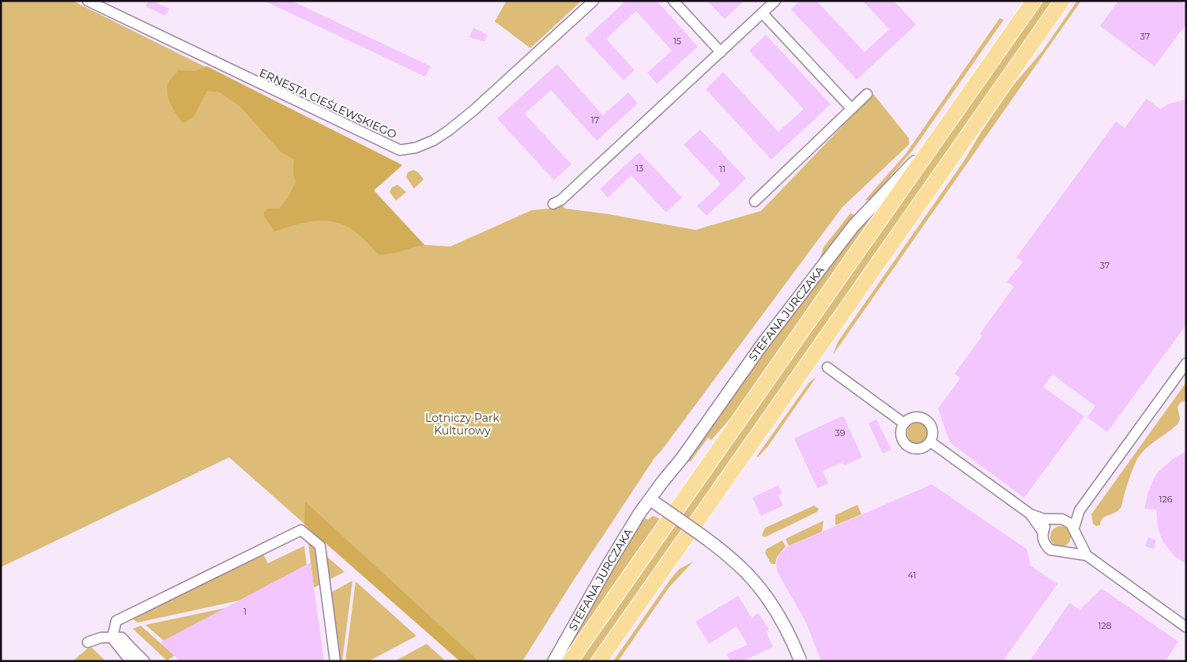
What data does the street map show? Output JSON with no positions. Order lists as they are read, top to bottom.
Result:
{
  "streets": {
    "street": ["ERNESTA CIEŚLEWSKIEGO", "STEFANA JURCZAKA"]
  },
  "parks": ["Lotniczy Park Kulturowy"],
  "house_numbers": [
    "37",
    "15",
    "17",
    "13",
    "11",
    "37",
    "39",
    "126",
    "41",
    "1",
    "128"
  ]
}
